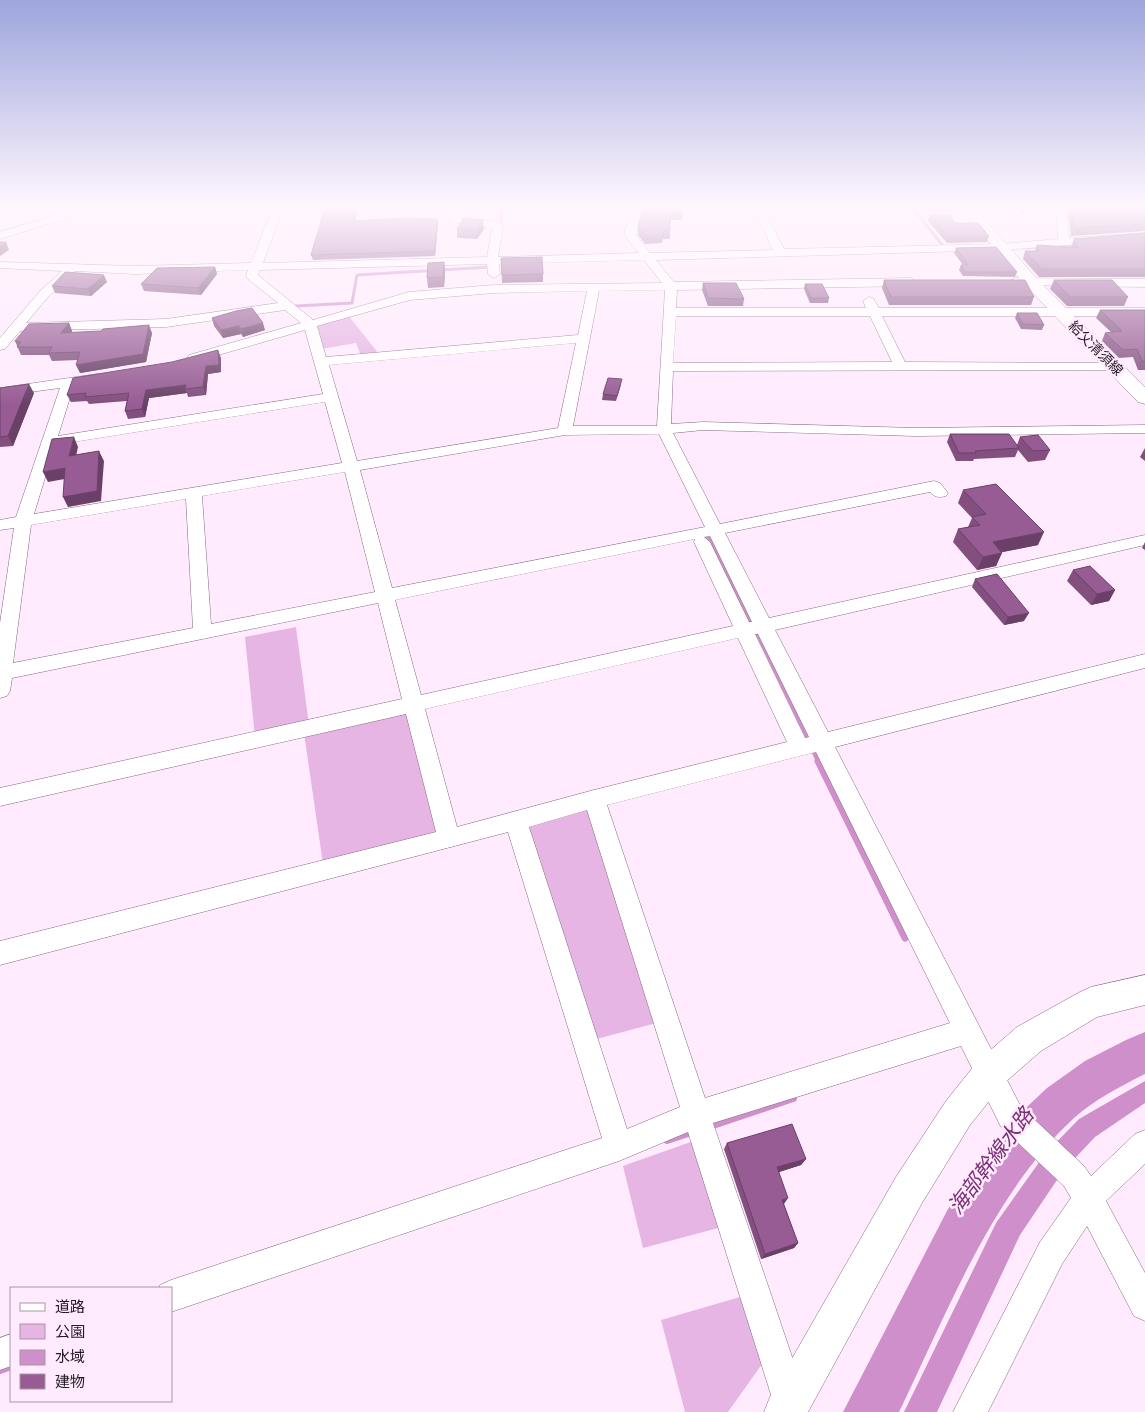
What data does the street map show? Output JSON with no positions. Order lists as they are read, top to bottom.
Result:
{
  "streets": {
    "main road": ["給父清須線"]
  },
  "water": ["海部幹線水路"],
  "legend": [
    "道路",
    "公園",
    "水域",
    "建物"
  ]
}
